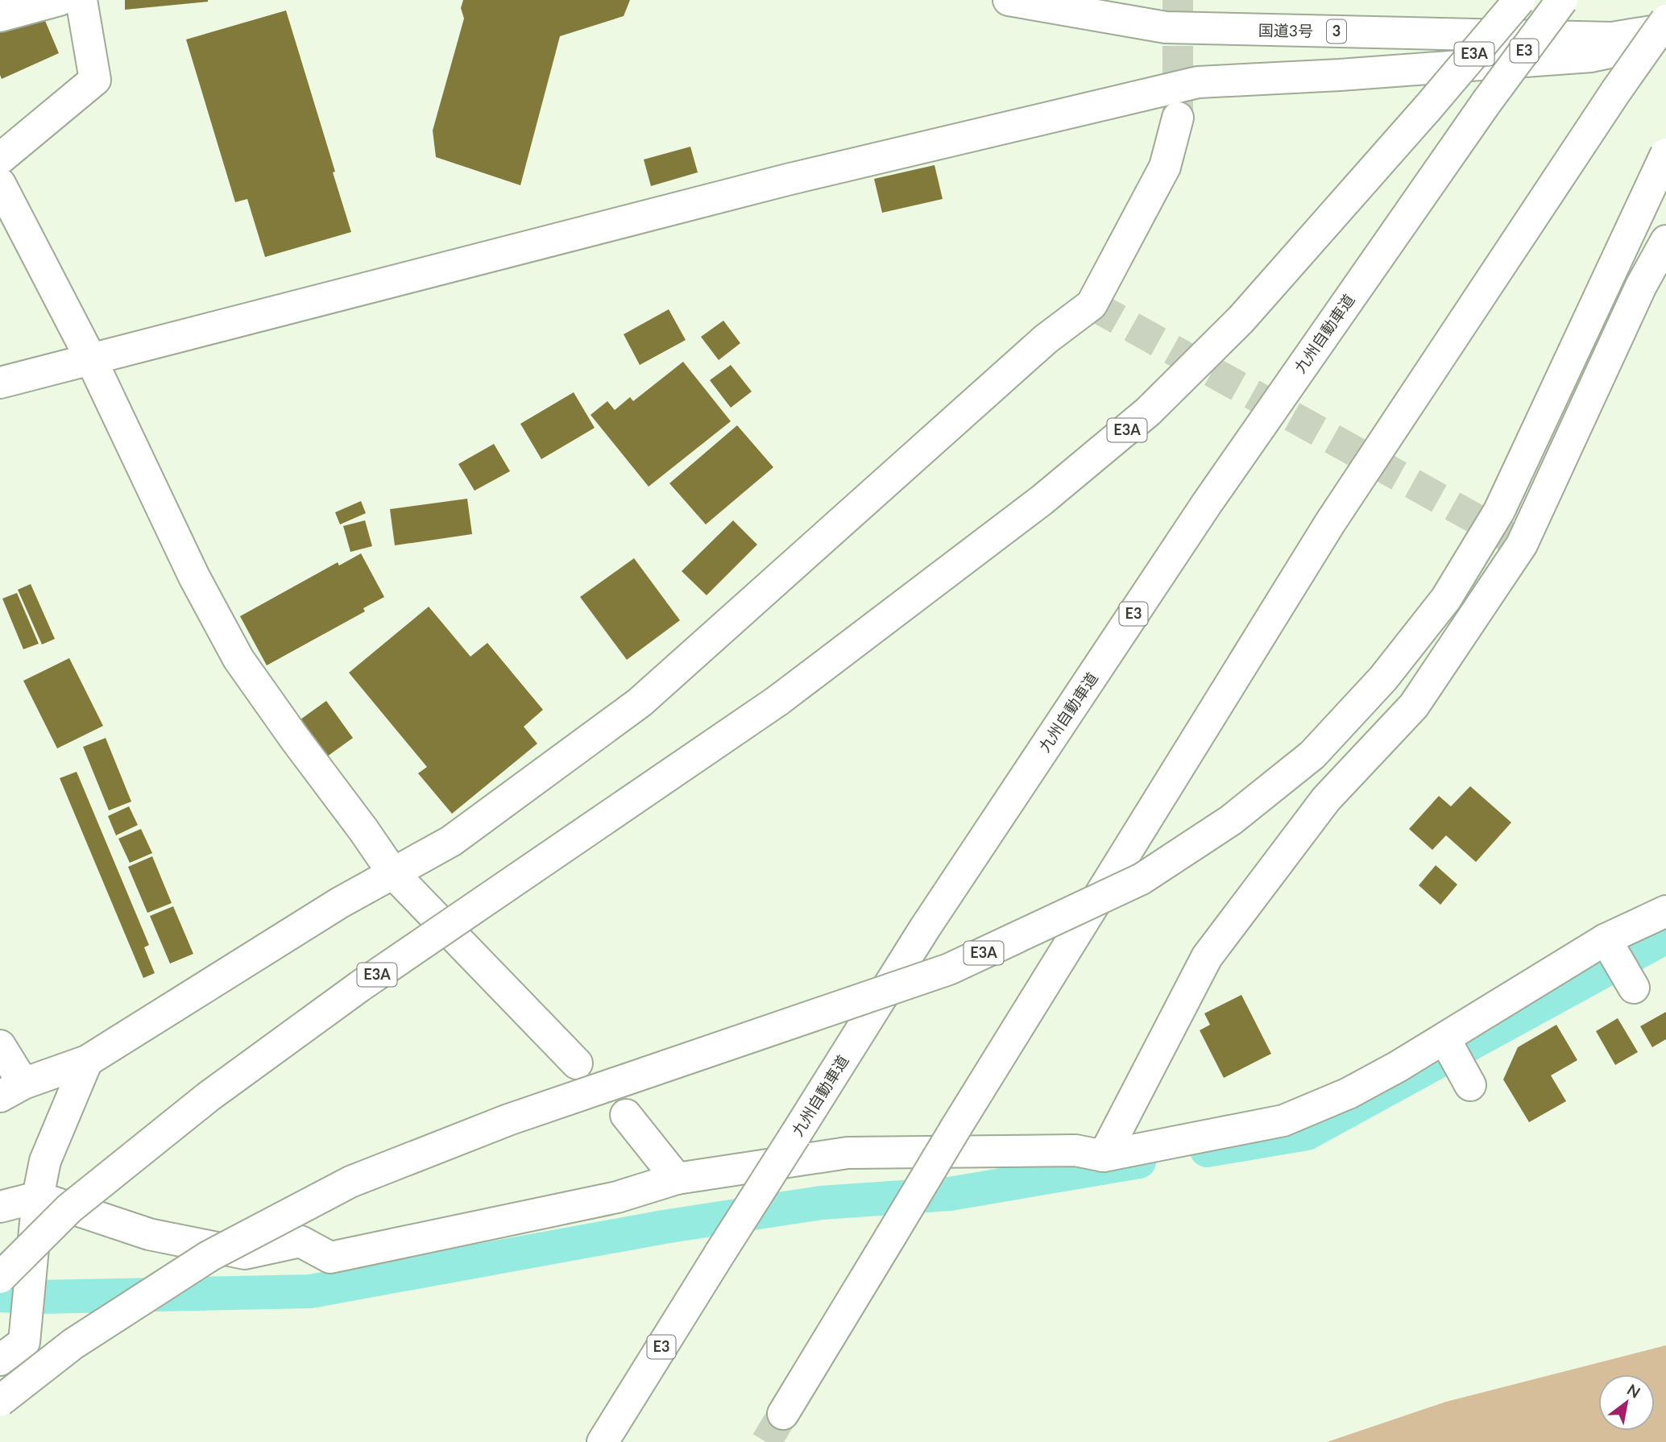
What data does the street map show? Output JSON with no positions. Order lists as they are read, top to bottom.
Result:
{
  "streets": {
    "main road": [
      "国道3号",
      "3",
      "E3",
      "E3A",
      "九州自動車道"
    ]
  },
  "north": "top right"
}
